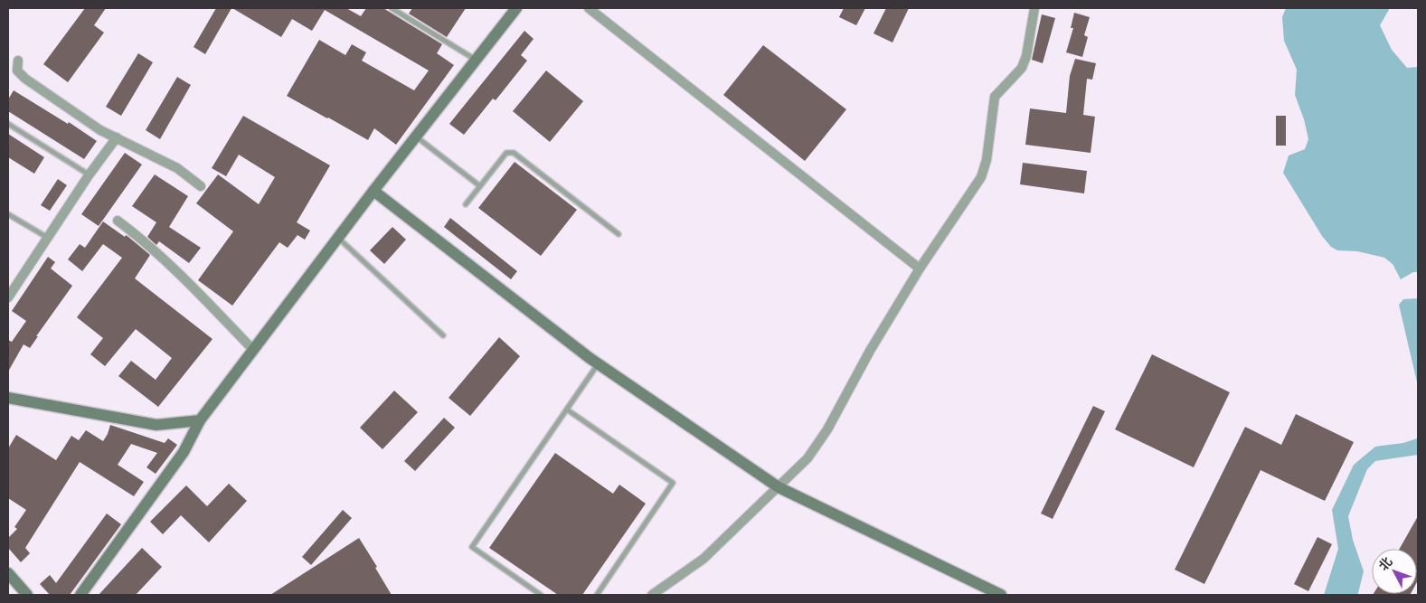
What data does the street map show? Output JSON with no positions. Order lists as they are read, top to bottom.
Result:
{
  "north": "top left"
}
